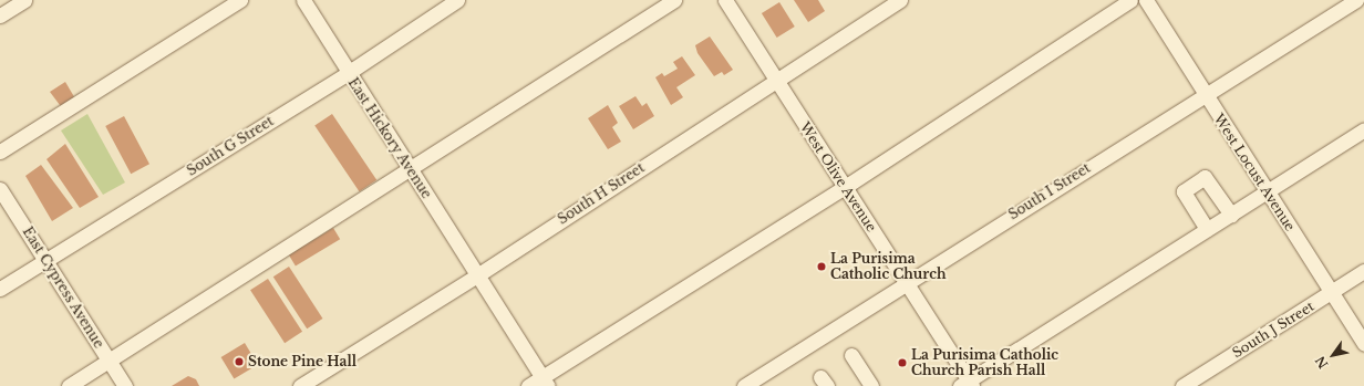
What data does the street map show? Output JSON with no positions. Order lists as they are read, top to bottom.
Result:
{
  "streets": {
    "street": [
      "East Hickory Avenue",
      "South G Street",
      "West Locust Avenue",
      "West Olive Avenue",
      "South I Street",
      "South H Street",
      "East Cypress Avenue",
      "South J Street"
    ]
  },
  "crossings": [
    ["East Hickory Avenue", "South G Street"],
    ["East Hickory Avenue", "South H Street"],
    ["South G Street", "East Cypress Avenue"],
    ["West Locust Avenue", "South I Street"],
    ["West Locust Avenue", "South J Street"],
    ["West Olive Avenue", "South I Street"],
    ["West Olive Avenue", "South H Street"]
  ],
  "places": ["La Purisima Catholic Church", "Stone Pine Hall", "La Purisima Catholic Church Parish Hall"],
  "north": "bottom left"
}
